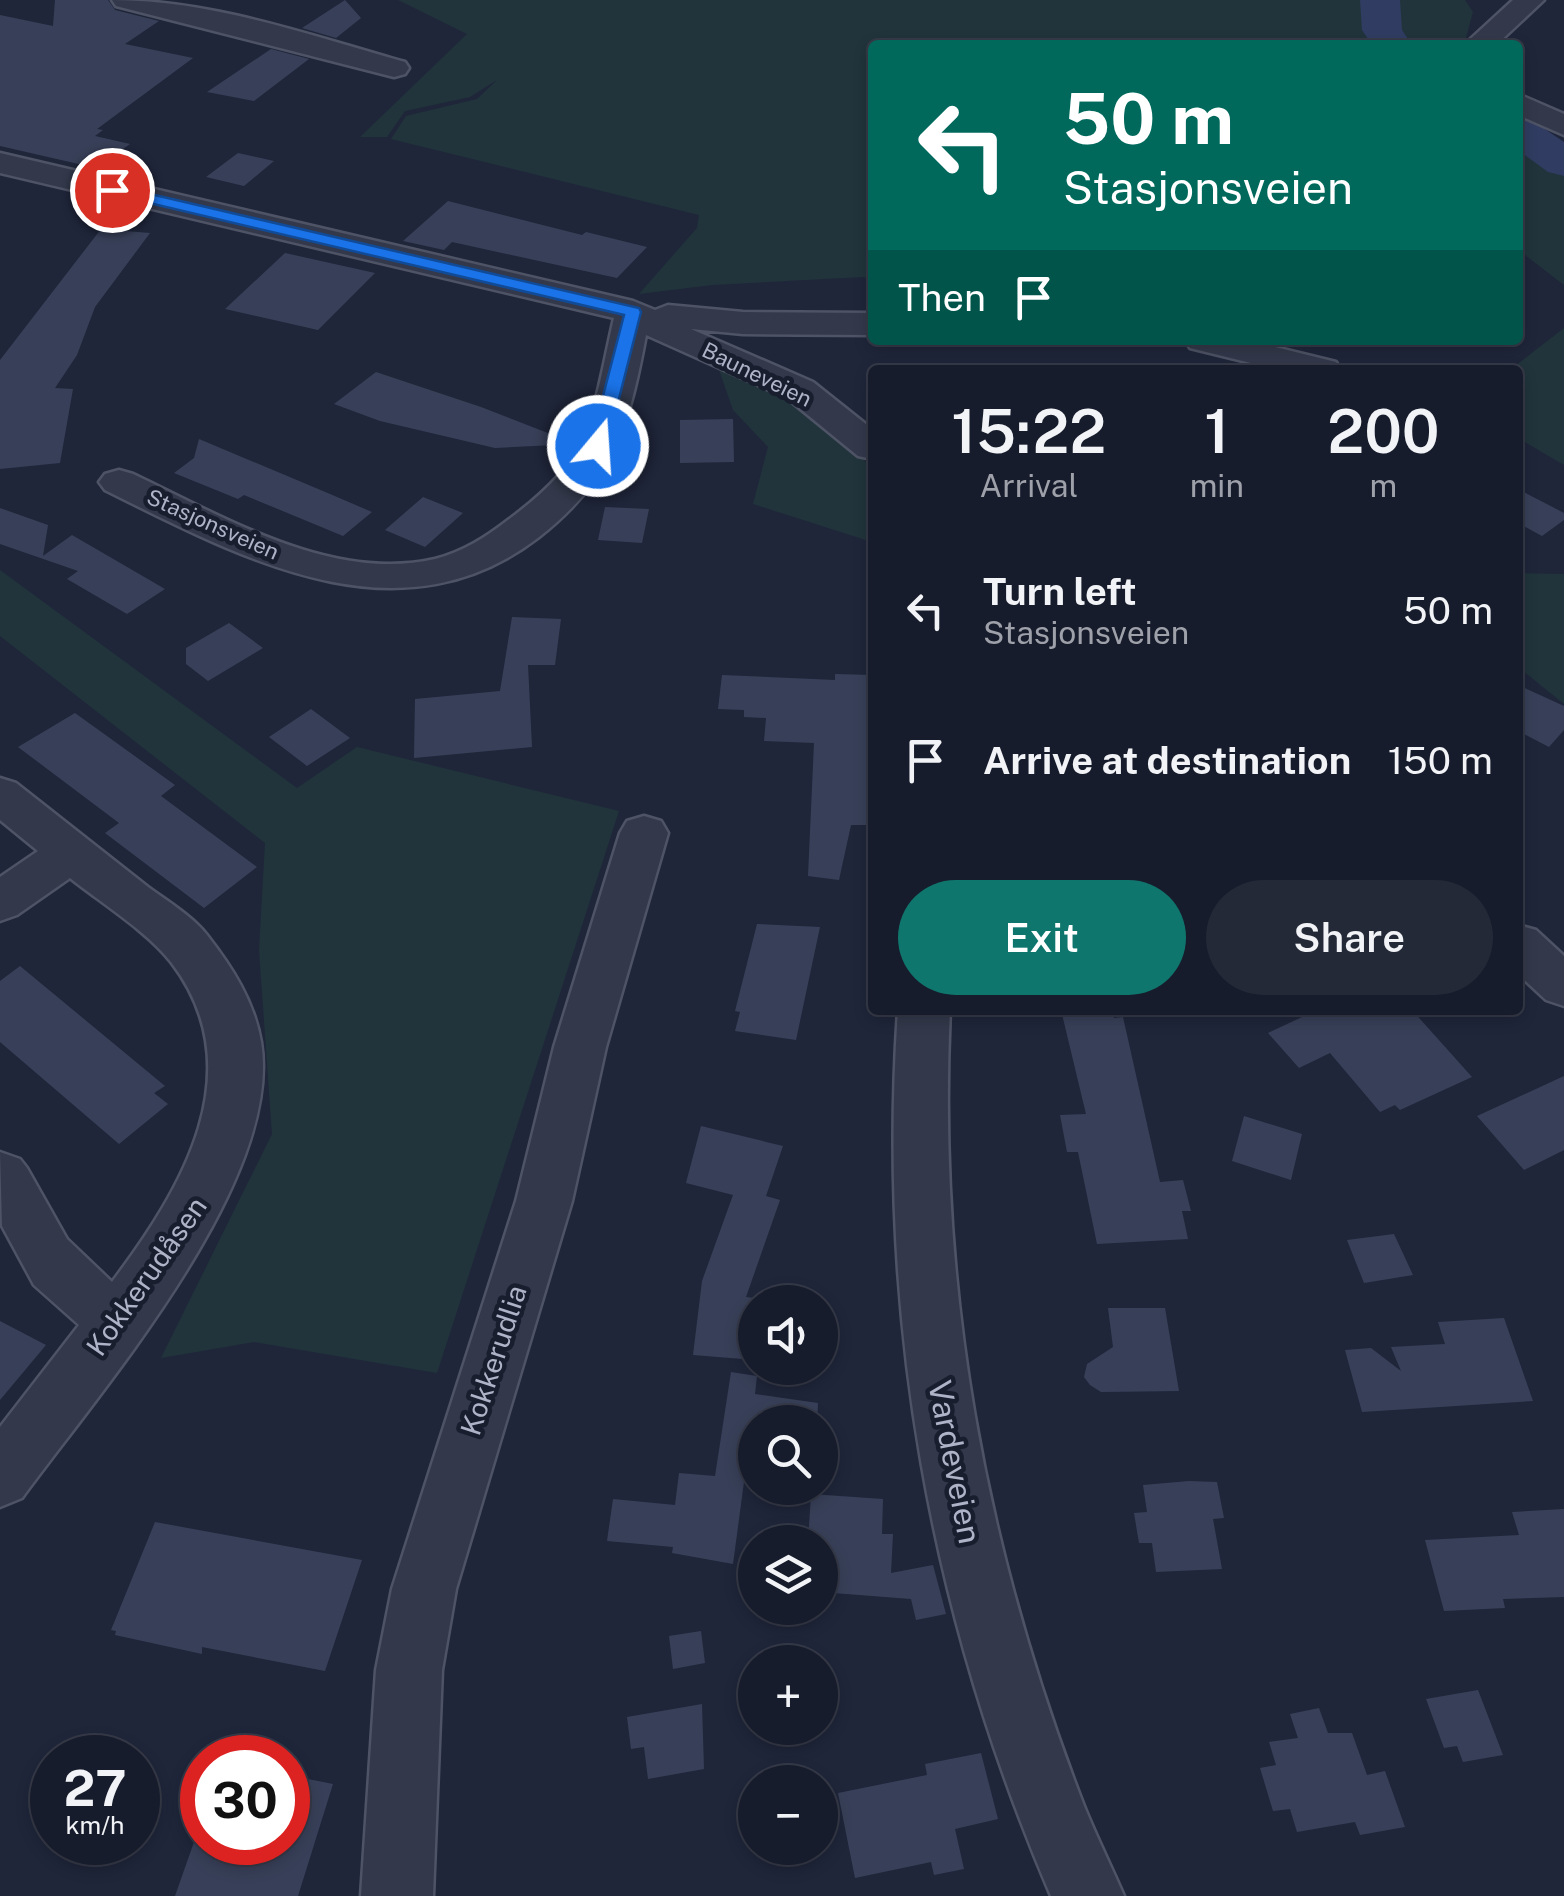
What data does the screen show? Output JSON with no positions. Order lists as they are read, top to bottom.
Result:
{
  "streets": {
    "street": [
      "Bauneveien",
      "Stasjonsveien",
      "Kokkerudåsen",
      "Kokkerudlia",
      "Vardeveien"
    ]
  },
  "crossings": [
    ["Bauneveien", "Stasjonsveien"]
  ],
  "page": {
    "turn": ["50 m", "Stasjonsveien"],
    "then": "Then",
    "eta": [
      "15:22",
      "Arrival",
      "1",
      "min",
      "200",
      "m"
    ],
    "list": [
      {
        "name": "Turn left",
        "note": "Stasjonsveien",
        "value": "50 m"
      },
      {
        "name": "Arrive at destination",
        "value": "150 m"
      }
    ],
    "buttons": ["Exit", "Share"],
    "map_buttons": ["+", "−"],
    "speed": "27 km/h",
    "limit": "30"
  }
}
